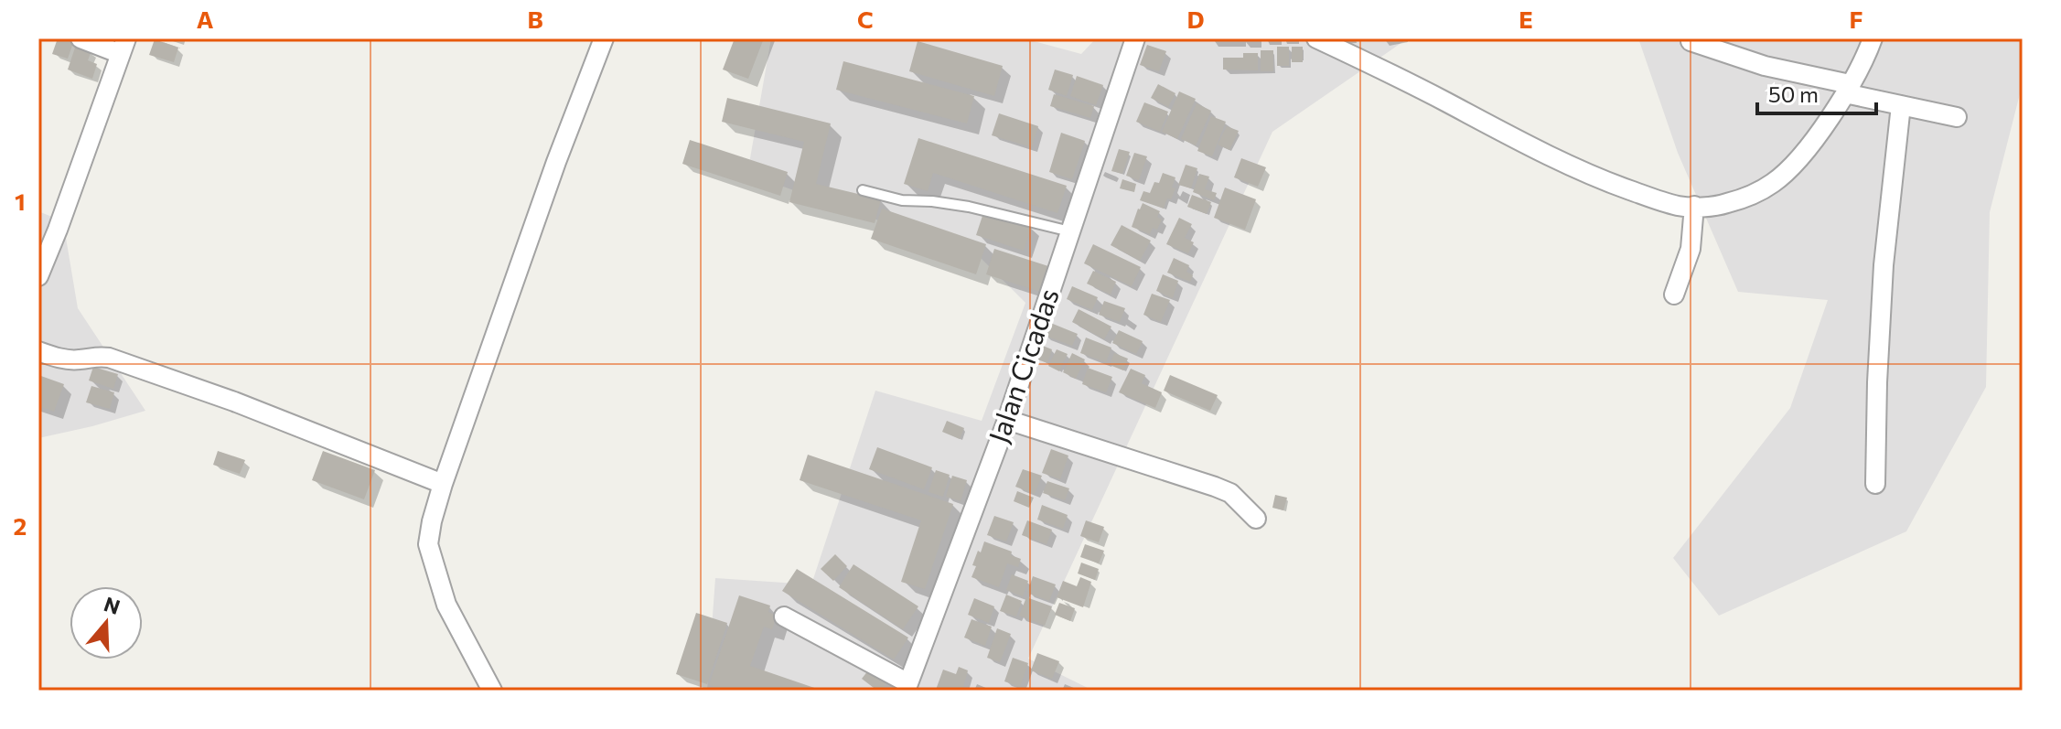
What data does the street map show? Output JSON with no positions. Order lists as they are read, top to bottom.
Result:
{
  "streets": {
    "street": ["Jalan Cicadas"]
  },
  "scale_bar": "50 m",
  "north": "top",
  "grid": {
    "columns": [
      "A",
      "B",
      "C",
      "D",
      "E",
      "F"
    ],
    "rows": ["1", "2"]
  }
}
